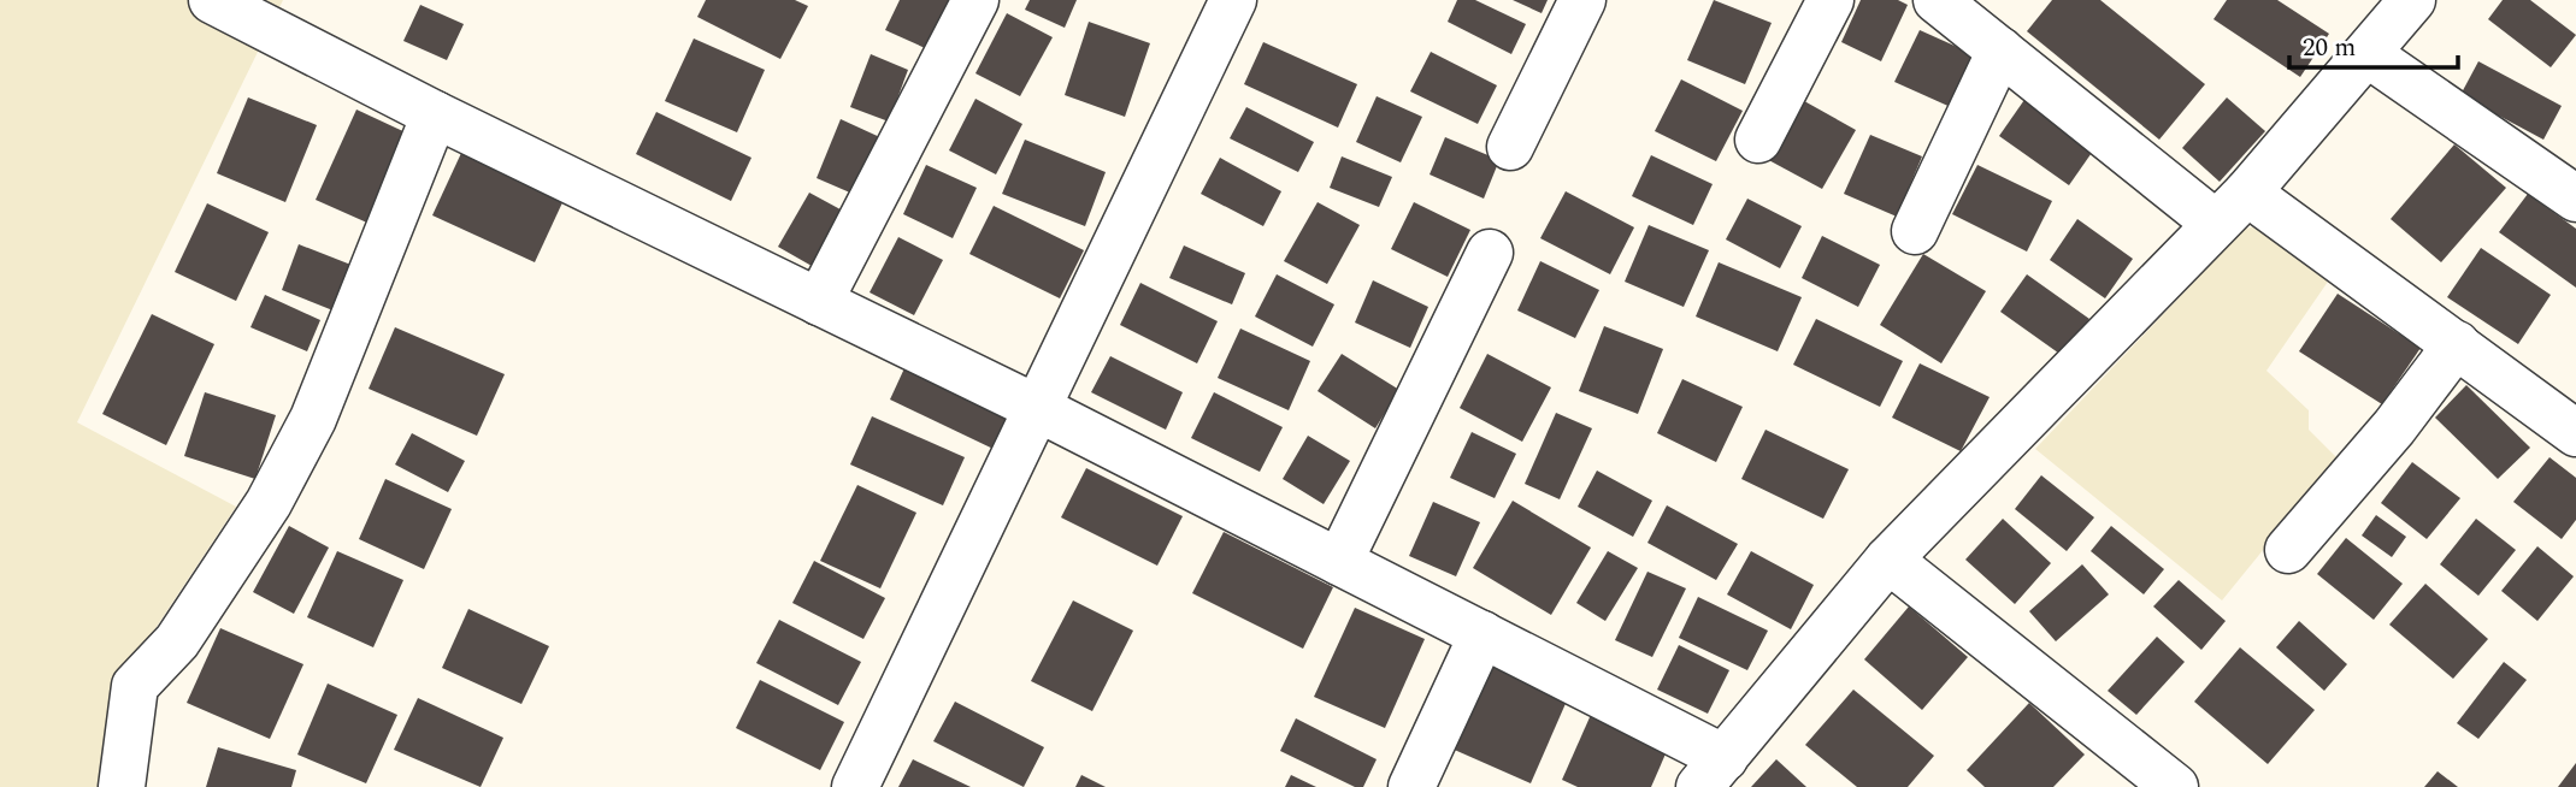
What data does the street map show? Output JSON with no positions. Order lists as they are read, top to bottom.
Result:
{
  "scale_bar": "20 m"
}
